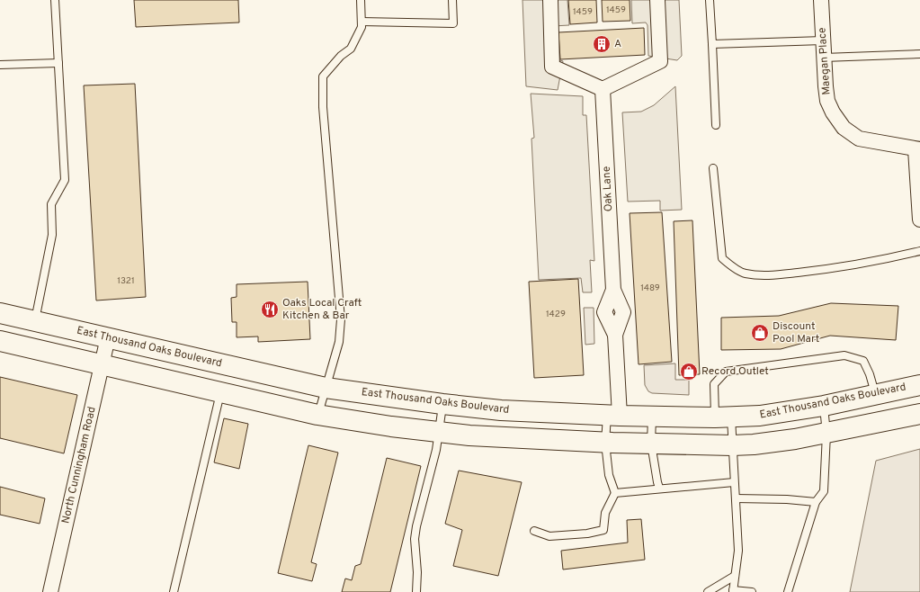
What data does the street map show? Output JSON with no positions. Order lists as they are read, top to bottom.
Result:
{
  "streets": {
    "main road": ["East Thousand Oaks Boulevard"],
    "street": ["Maegan Place", "Oak Lane", "North Cunningham Road"]
  },
  "crossings": [
    ["Oak Lane", "East Thousand Oaks Boulevard"],
    ["East Thousand Oaks Boulevard", "North Cunningham Road"]
  ],
  "places": {
    "building": ["A"],
    "restaurant": ["Oaks Local Craft Kitchen & Bar"],
    "shop": ["Discount Pool Mart", "Record Outlet"]
  },
  "house_numbers": [
    "1459",
    "1459",
    "1321",
    "1489",
    "1429"
  ]
}
